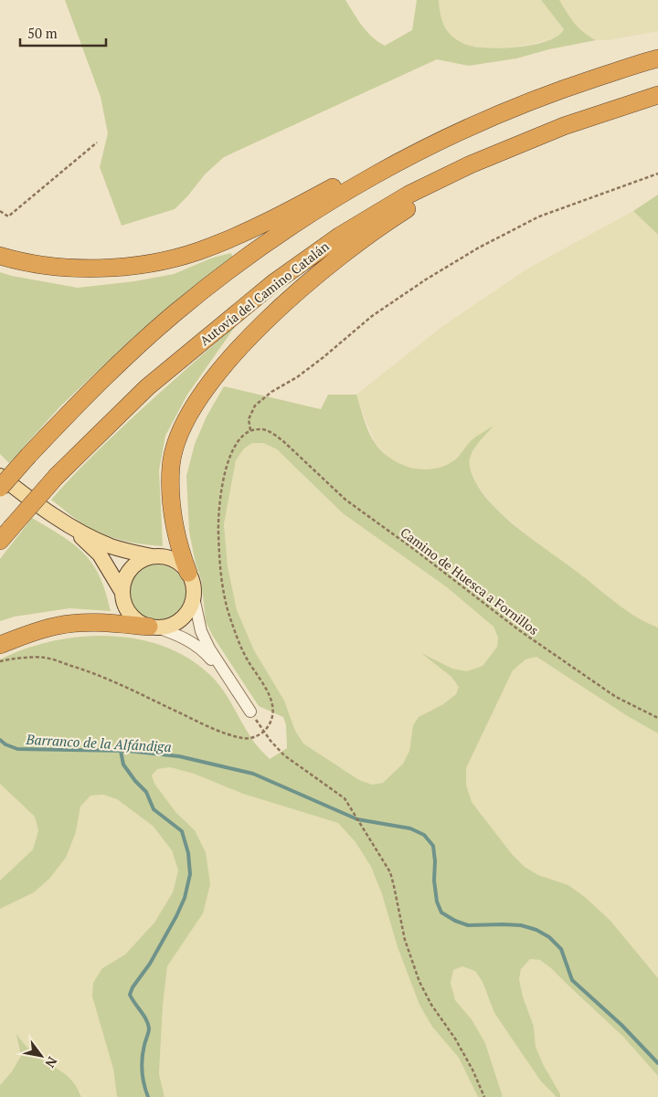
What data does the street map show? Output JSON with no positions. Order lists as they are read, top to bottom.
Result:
{
  "streets": {
    "highway": ["Autovía del Camino Catalán"],
    "path": ["Camino de Huesca a Fornillos"]
  },
  "water": ["Barranco de la Alfándiga"],
  "scale_bar": "50 m",
  "north": "bottom right"
}
